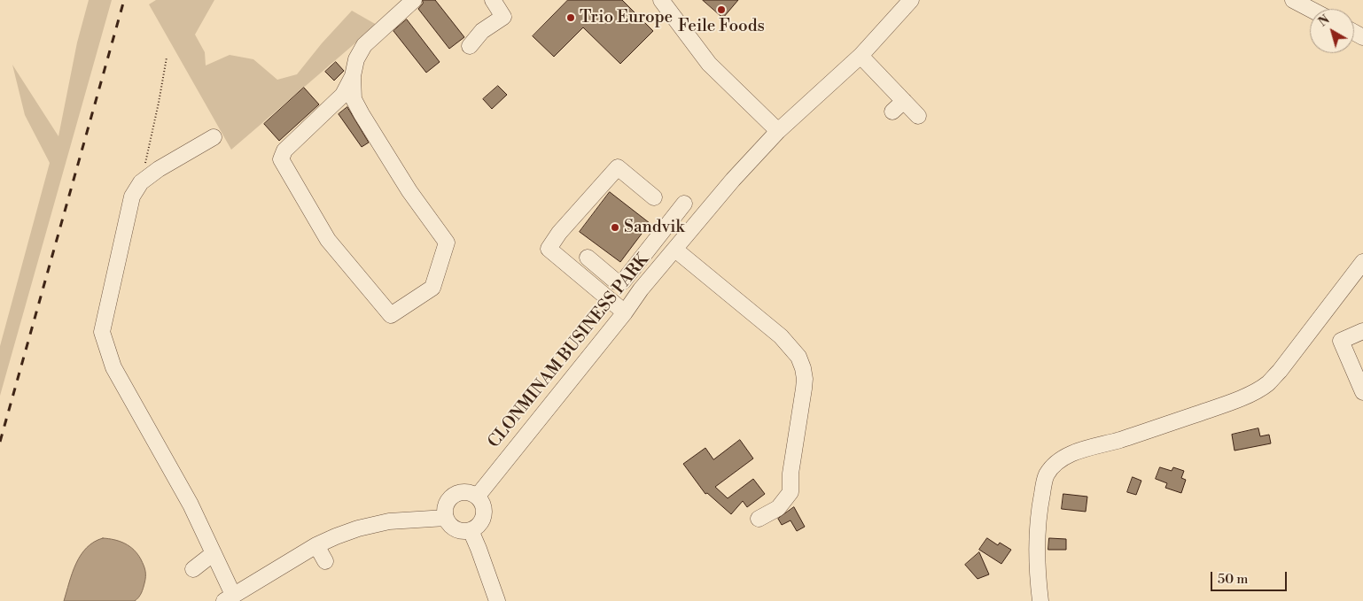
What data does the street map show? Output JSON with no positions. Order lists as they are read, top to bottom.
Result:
{
  "streets": {
    "street": ["CLONMINAM BUSINESS PARK"]
  },
  "places": ["Feile Foods", "Trio Europe", "Sandvik"],
  "scale_bar": "50 m",
  "north": "top left"
}
